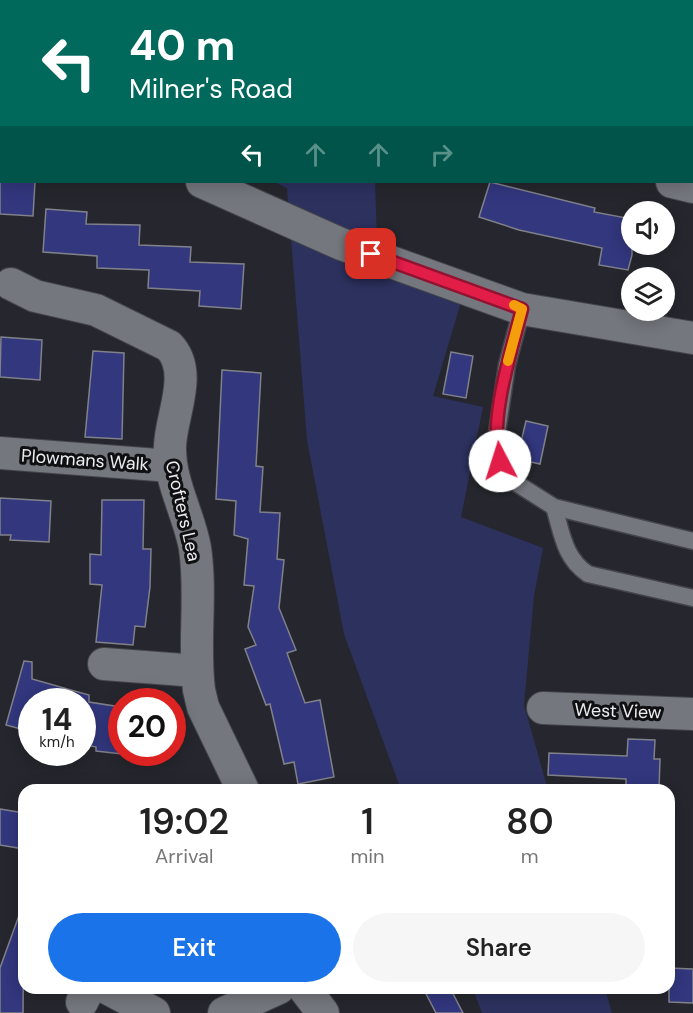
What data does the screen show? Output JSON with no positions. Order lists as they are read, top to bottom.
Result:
{
  "streets": {
    "street": ["Plowmans Walk", "Crofters Lea", "West View"]
  },
  "crossings": [
    ["Plowmans Walk", "Crofters Lea"]
  ],
  "page": {
    "turn": ["40 m", "Milner's Road"],
    "speed": "14 km/h",
    "limit": "20",
    "eta": [
      "19:02",
      "Arrival",
      "1",
      "min",
      "80",
      "m"
    ],
    "buttons": ["Exit", "Share"]
  }
}
